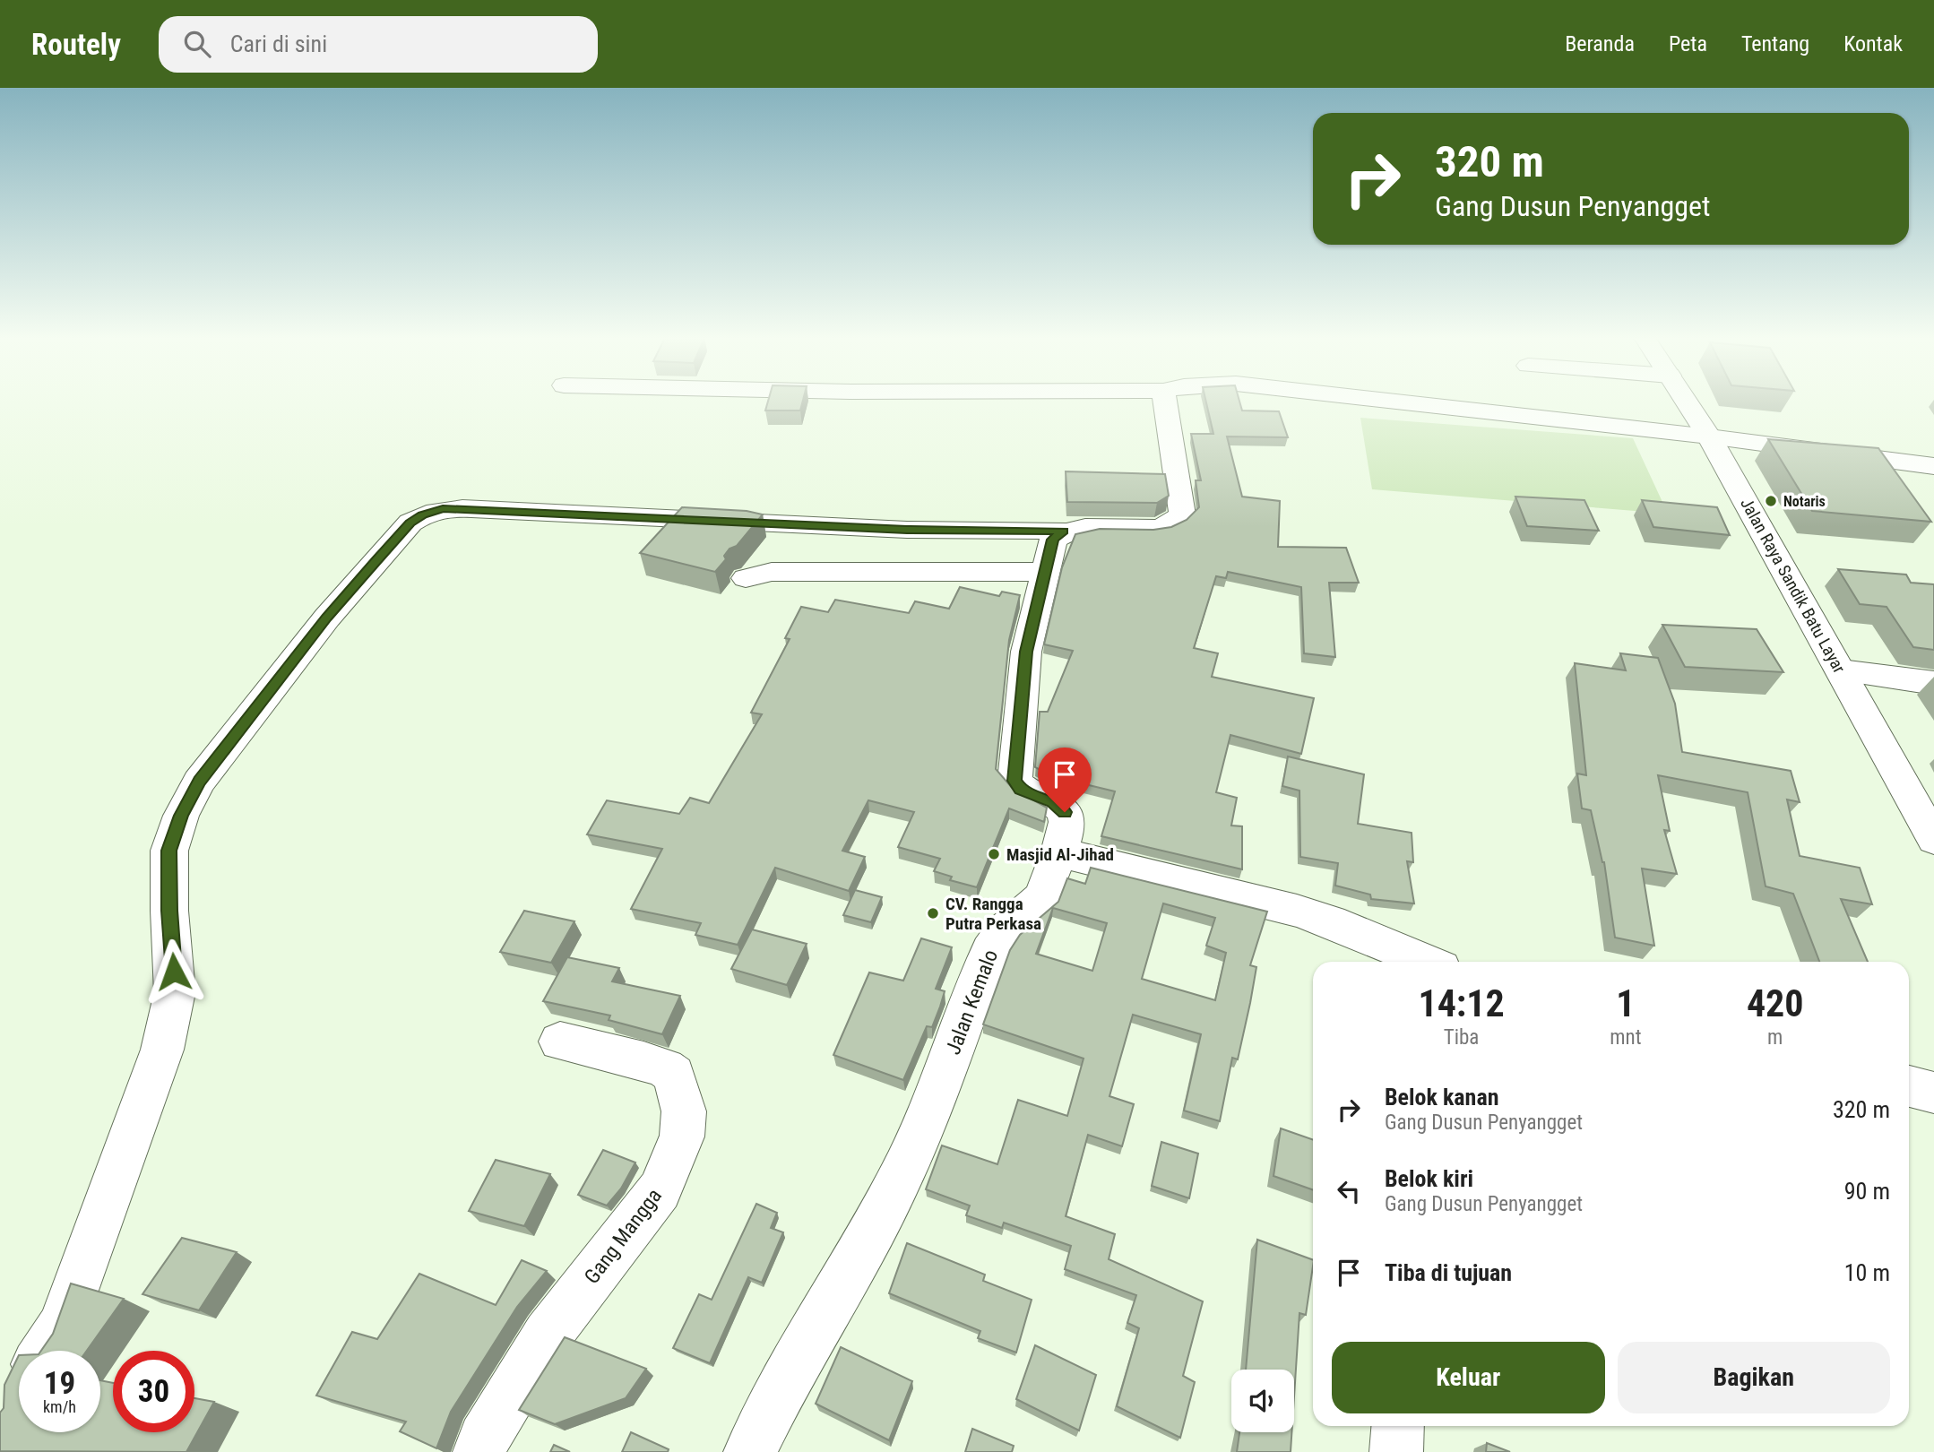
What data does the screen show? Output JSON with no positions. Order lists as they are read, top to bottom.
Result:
{
  "streets": {
    "street": ["Jalan Raya Sandik Batu Layar", "Jalan Kemalo", "Gang Mangga"]
  },
  "places": ["Notaris", "Masjid Al-Jihad", "CV. Rangga Putra Perkasa"],
  "page": {
    "header": "Routely",
    "search": "Cari di sini",
    "nav": [
      "Beranda",
      "Peta",
      "Tentang",
      "Kontak"
    ],
    "turn": ["320 m", "Gang Dusun Penyangget"],
    "eta": [
      "14:12",
      "Tiba",
      "1",
      "mnt",
      "420",
      "m"
    ],
    "list": [
      {
        "name": "Belok kanan",
        "note": "Gang Dusun Penyangget",
        "value": "320 m"
      },
      {
        "name": "Belok kiri",
        "note": "Gang Dusun Penyangget",
        "value": "90 m"
      },
      {
        "name": "Tiba di tujuan",
        "value": "10 m"
      }
    ],
    "buttons": ["Keluar", "Bagikan"],
    "speed": "19 km/h",
    "limit": "30"
  }
}
